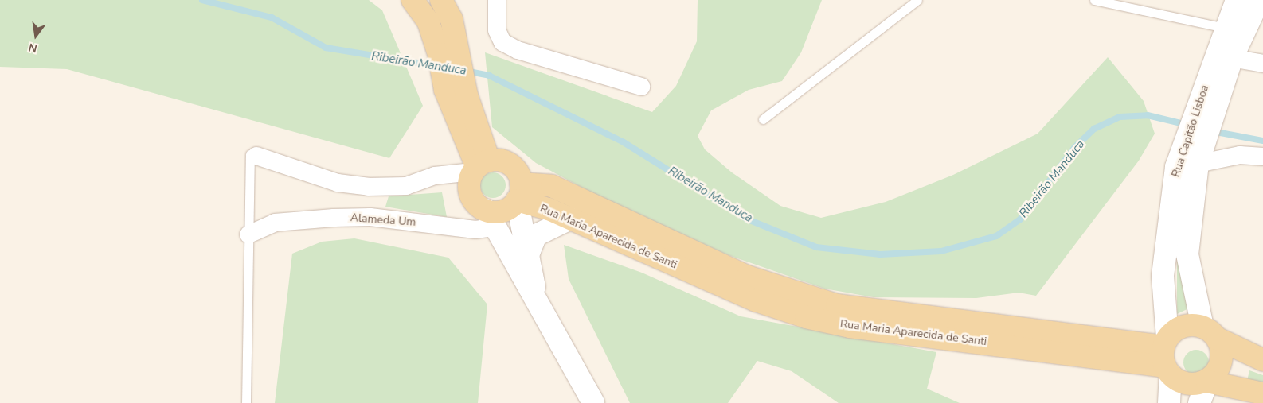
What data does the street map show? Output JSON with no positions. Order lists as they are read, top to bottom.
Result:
{
  "streets": {
    "main road": ["Rua Maria Aparecida de Santi"],
    "street": ["Rua Capitão Lisboa", "Alameda Um"]
  },
  "crossings": [
    ["Rua Capitão Lisboa", "Rua Maria Aparecida de Santi"],
    ["Alameda Um", "Rua Maria Aparecida de Santi"]
  ],
  "water": ["Ribeirão Manduca"],
  "north": "bottom"
}
